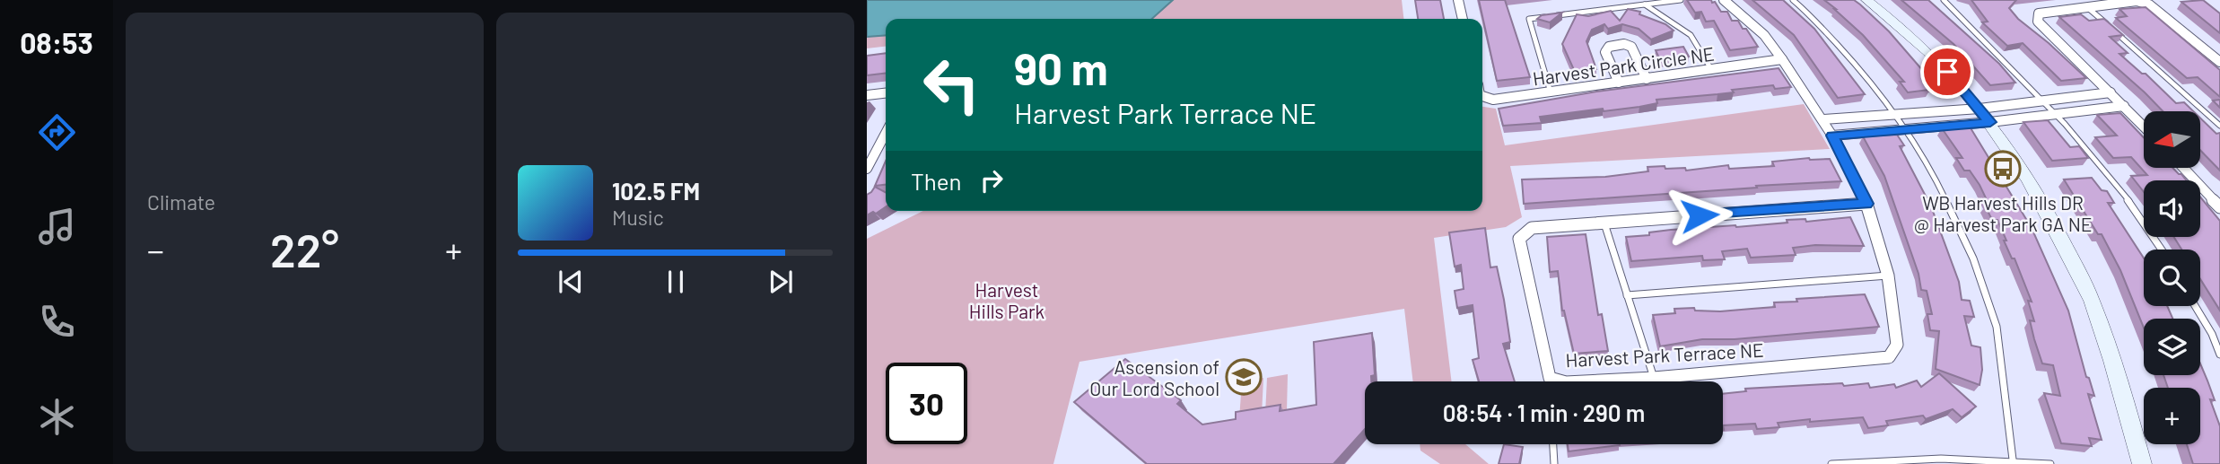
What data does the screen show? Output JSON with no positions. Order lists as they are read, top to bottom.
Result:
{
  "streets": {
    "street": ["Harvest Park Circle NE", "Harvest Park Terrace NE"]
  },
  "parks": ["Harvest Hills Park"],
  "places": {
    "bus stop": ["WB Harvest Hills DR @ Harvest Park GA NE"],
    "school or university": ["Ascension of Our Lord School"]
  },
  "north": "left",
  "page": {
    "tabs": "08:53",
    "tile": "Climate",
    "turn": ["90 m", "Harvest Park Terrace NE"],
    "map_buttons": "+",
    "then": "Then",
    "song": ["102.5 FM", "Music"],
    "heat": ["−", "22°", "+"],
    "limit": "30",
    "trip": "08:54 · 1 min · 290 m"
  }
}
